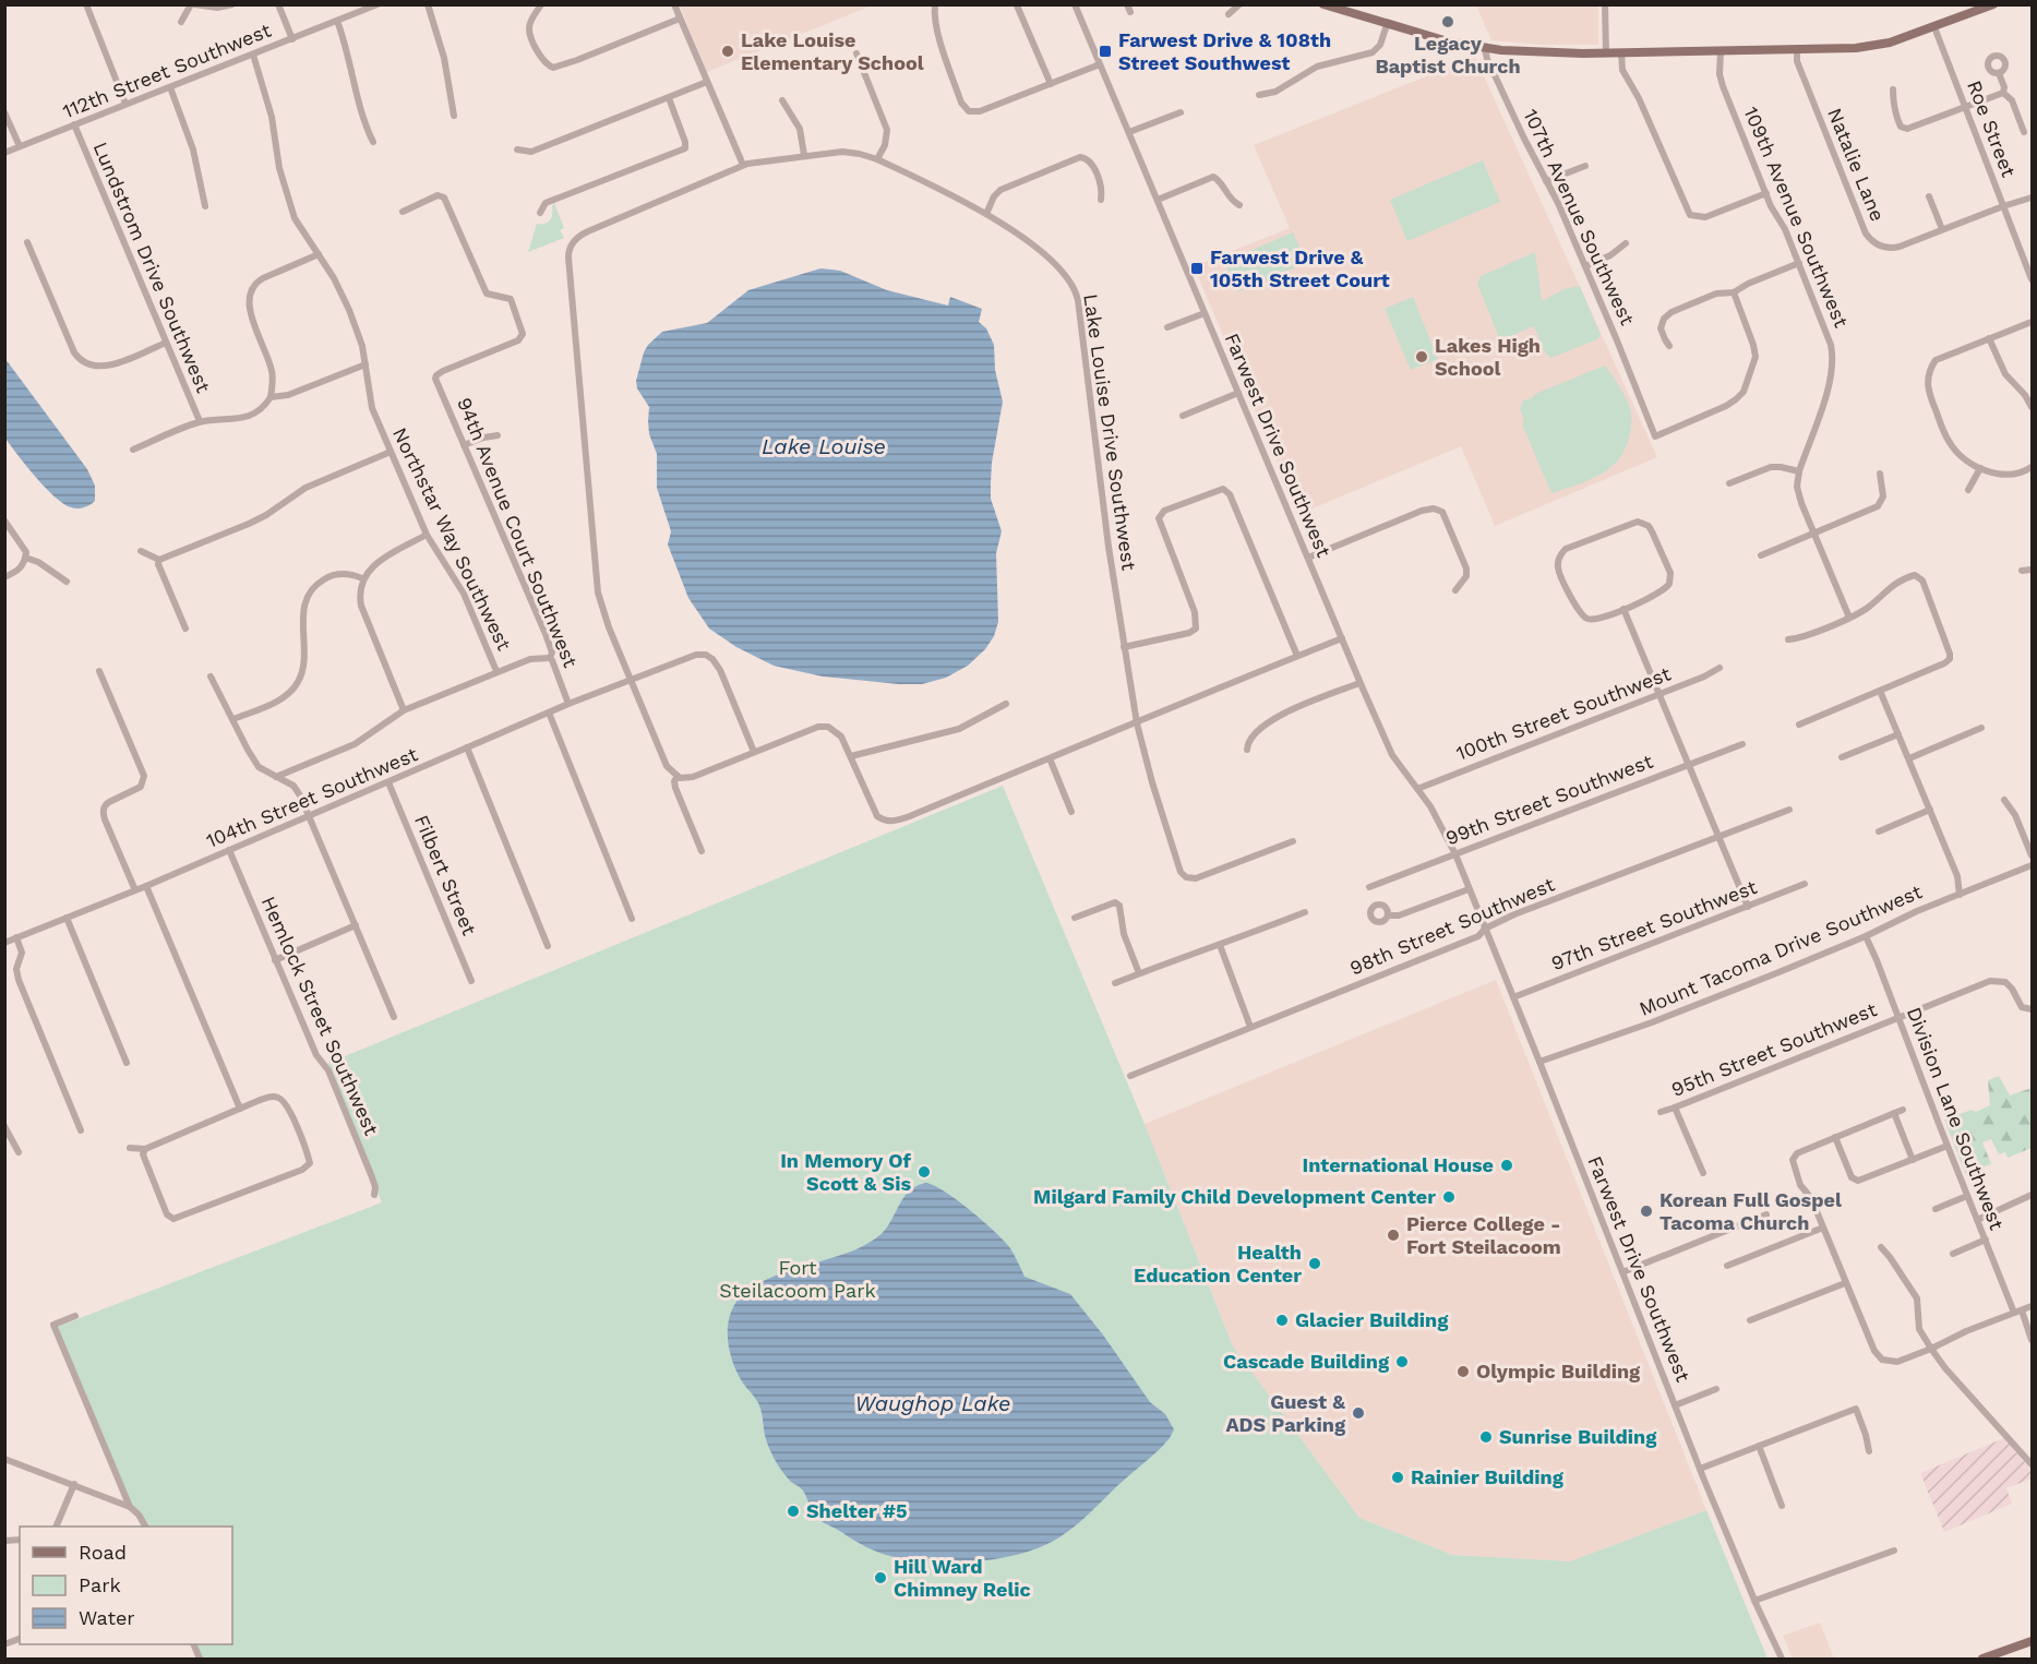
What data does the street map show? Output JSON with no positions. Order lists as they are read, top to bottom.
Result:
{
  "streets": {
    "street": [
      "112th Street Southwest",
      "Roe Street",
      "Natalie Lane",
      "107th Avenue Southwest",
      "109th Avenue Southwest",
      "Lundstrom Drive Southwest",
      "Lake Louise Drive Southwest",
      "Farwest Drive Southwest",
      "94th Avenue Court Southwest",
      "Northstar Way Southwest",
      "100th Street Southwest",
      "104th Street Southwest",
      "99th Street Southwest",
      "Filbert Street",
      "97th Street Southwest",
      "98th Street Southwest",
      "Mount Tacoma Drive Southwest",
      "Hemlock Street Southwest",
      "95th Street Southwest",
      "Division Lane Southwest"
    ]
  },
  "crossings": [
    ["112th Street Southwest", "Lundstrom Drive Southwest"],
    ["112th Street Southwest", "Northstar Way Southwest"],
    ["Roe Street", "Natalie Lane"],
    ["Lake Louise Drive Southwest", "104th Street Southwest"],
    ["Farwest Drive Southwest", "100th Street Southwest"],
    ["Farwest Drive Southwest", "99th Street Southwest"],
    ["Farwest Drive Southwest", "97th Street Southwest"],
    ["Farwest Drive Southwest", "98th Street Southwest"],
    ["Farwest Drive Southwest", "Mount Tacoma Drive Southwest"],
    ["94th Avenue Court Southwest", "104th Street Southwest"],
    ["104th Street Southwest", "Filbert Street"],
    ["104th Street Southwest", "Hemlock Street Southwest"],
    ["Mount Tacoma Drive Southwest", "Division Lane Southwest"],
    ["95th Street Southwest", "Division Lane Southwest"]
  ],
  "water": ["Lake Louise", "Waughop Lake"],
  "parks": ["Fort Steilacoom Park"],
  "places": {
    "other": [
      "Legacy Baptist Church",
      "Lake Louise Elementary School",
      "Lakes High School",
      "International House",
      "In Memory Of Scott & Sis",
      "Milgard Family Child Development Center",
      "Korean Full Gospel Tacoma Church",
      "Pierce College - Fort Steilacoom",
      "Health Education Center",
      "Glacier Building",
      "Cascade Building",
      "Olympic Building",
      "Guest & ADS Parking",
      "Sunrise Building",
      "Rainier Building",
      "Shelter #5",
      "Hill Ward Chimney Relic"
    ],
    "transit": ["Farwest Drive & 108th Street Southwest", "Farwest Drive & 105th Street Court"]
  },
  "legend": ["Road", "Park", "Water"]
}
